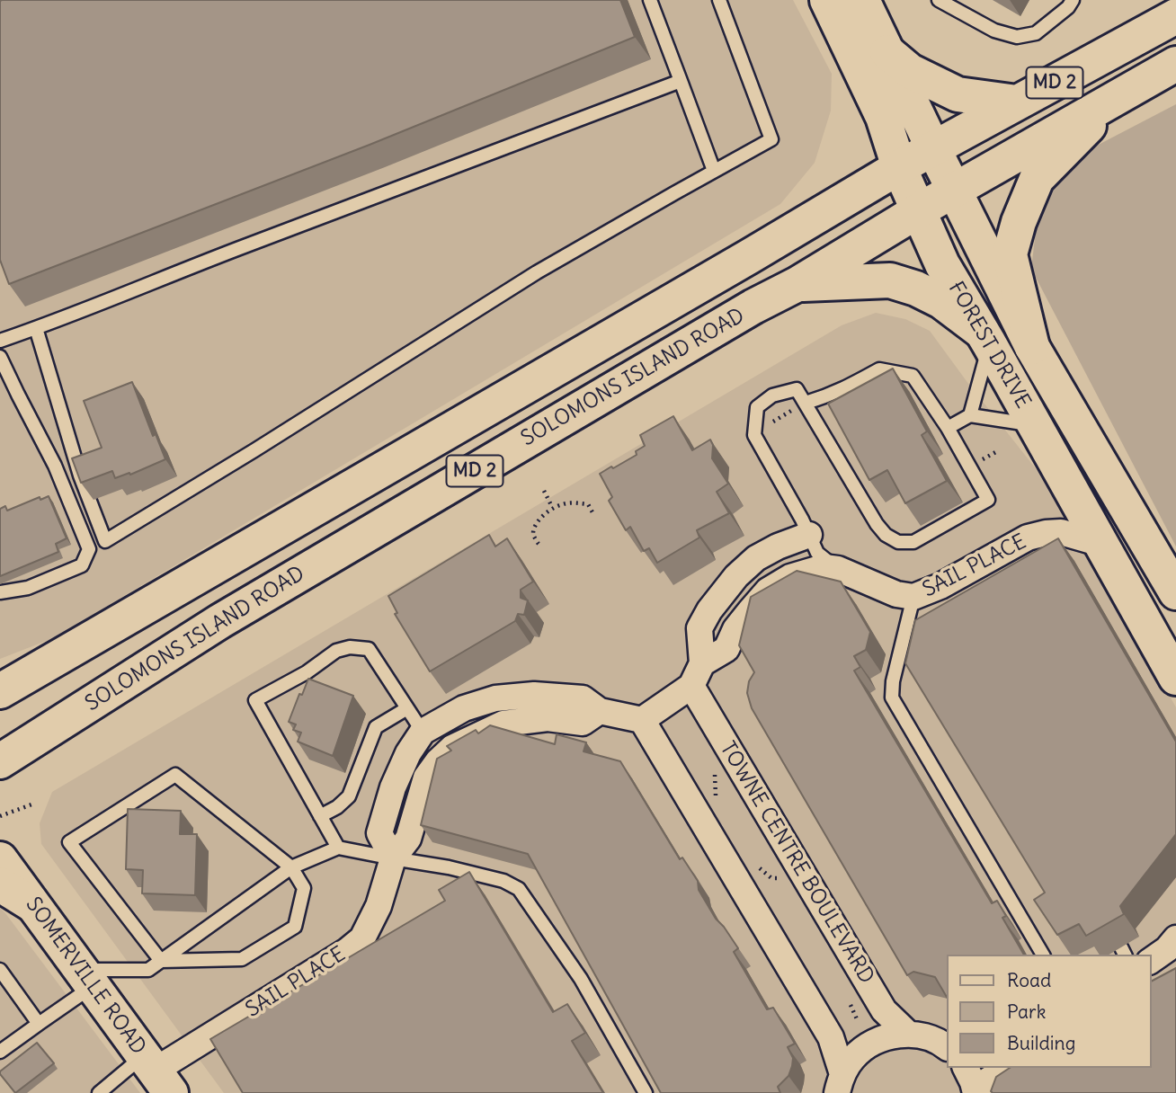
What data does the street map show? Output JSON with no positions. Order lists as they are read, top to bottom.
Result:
{
  "streets": {
    "main road": [
      "MD 2",
      "FOREST DRIVE",
      "SOLOMONS ISLAND ROAD",
      "SOMERVILLE ROAD"
    ],
    "street": ["SAIL PLACE", "TOWNE CENTRE BOULEVARD"]
  },
  "crossings": [
    ["MD 2", "FOREST DRIVE"],
    ["FOREST DRIVE", "SOLOMONS ISLAND ROAD"],
    ["FOREST DRIVE", "SAIL PLACE"],
    ["SAIL PLACE", "SOMERVILLE ROAD"]
  ],
  "legend": ["Road", "Park", "Building"]
}
